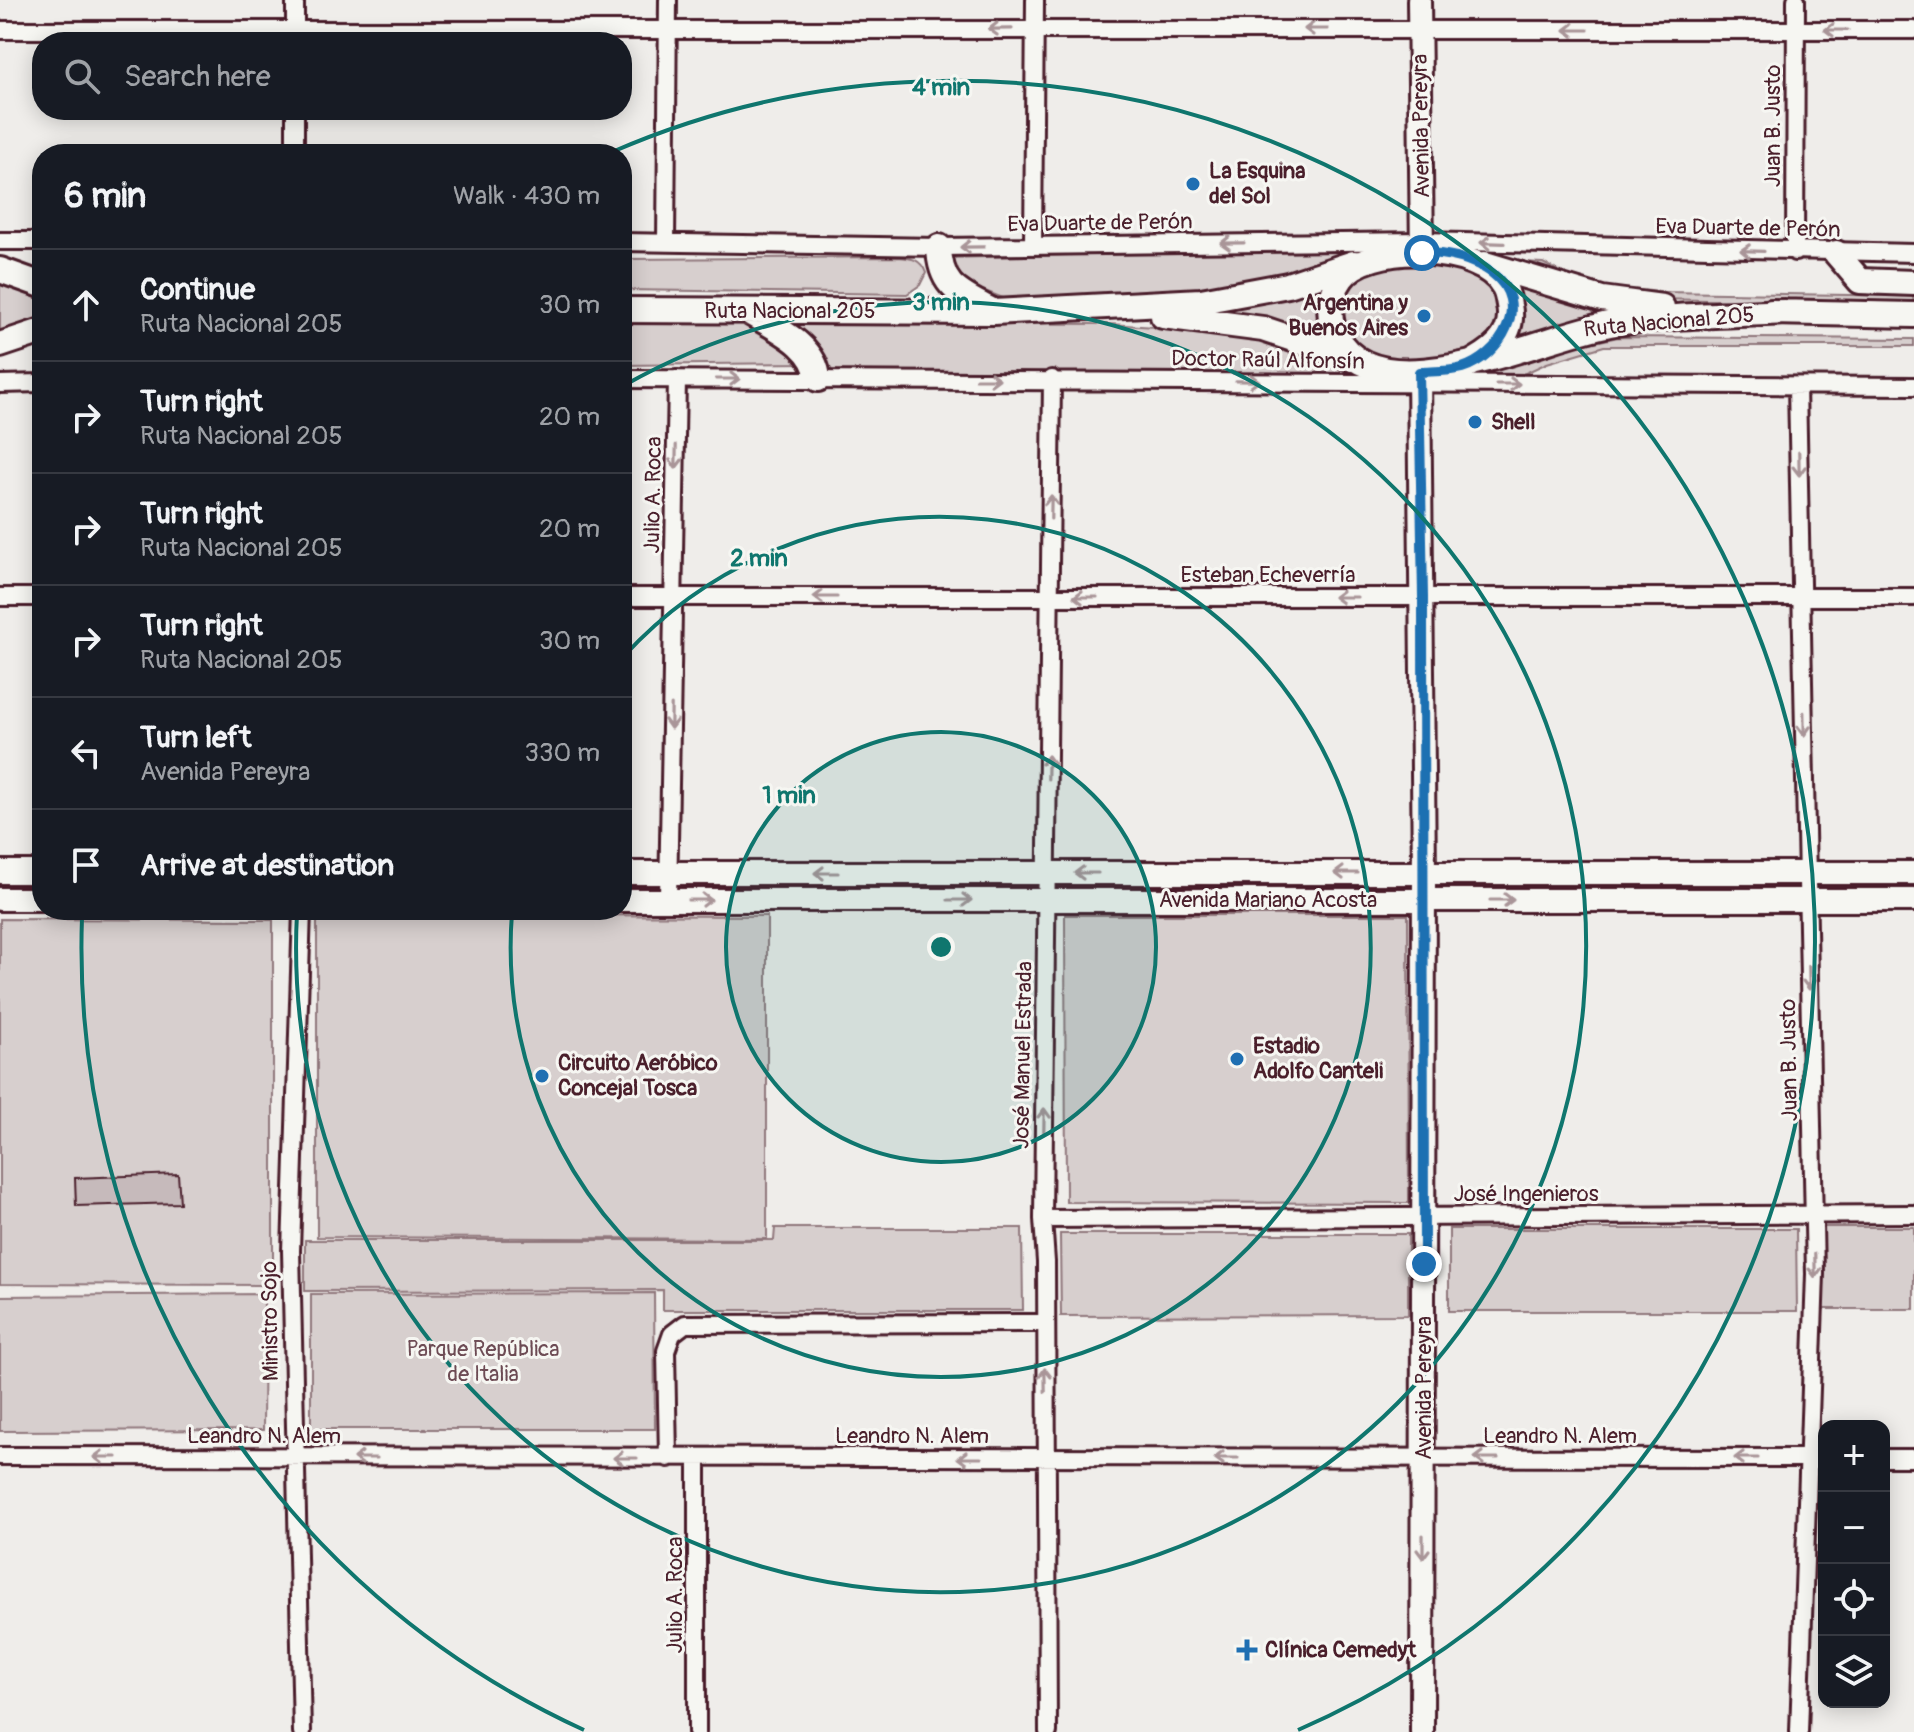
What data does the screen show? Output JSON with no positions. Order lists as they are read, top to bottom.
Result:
{
  "streets": {
    "main road": ["Avenida Pereyra", "Ruta Nacional 205", "Avenida Mariano Acosta"],
    "street": [
      "Juan B. Justo",
      "Eva Duarte de Perón",
      "Doctor Raúl Alfonsín",
      "Julio A. Roca",
      "Esteban Echeverría",
      "José Manuel Estrada",
      "José Ingenieros",
      "Ministro Sojo",
      "Leandro N. Alem"
    ]
  },
  "crossings": [
    ["Avenida Pereyra", "Eva Duarte de Perón"],
    ["Avenida Pereyra", "Ruta Nacional 205"],
    ["Avenida Pereyra", "Doctor Raúl Alfonsín"],
    ["Avenida Pereyra", "Esteban Echeverría"],
    ["Avenida Pereyra", "Avenida Mariano Acosta"],
    ["Avenida Pereyra", "José Ingenieros"],
    ["Avenida Pereyra", "Leandro N. Alem"],
    ["Juan B. Justo", "Eva Duarte de Perón"],
    ["Juan B. Justo", "Doctor Raúl Alfonsín"],
    ["Juan B. Justo", "Esteban Echeverría"],
    ["Juan B. Justo", "Avenida Mariano Acosta"],
    ["Juan B. Justo", "José Ingenieros"],
    ["Juan B. Justo", "Leandro N. Alem"],
    ["Eva Duarte de Perón", "Ruta Nacional 205"],
    ["Eva Duarte de Perón", "Doctor Raúl Alfonsín"],
    ["Ruta Nacional 205", "Doctor Raúl Alfonsín"],
    ["Doctor Raúl Alfonsín", "Julio A. Roca"],
    ["Doctor Raúl Alfonsín", "José Manuel Estrada"],
    ["Julio A. Roca", "Esteban Echeverría"],
    ["Julio A. Roca", "Avenida Mariano Acosta"],
    ["Julio A. Roca", "Leandro N. Alem"],
    ["Esteban Echeverría", "José Manuel Estrada"],
    ["Avenida Mariano Acosta", "José Manuel Estrada"],
    ["José Manuel Estrada", "José Ingenieros"],
    ["José Manuel Estrada", "Leandro N. Alem"],
    ["Ministro Sojo", "Leandro N. Alem"]
  ],
  "one_way": [
    "Juan B. Justo",
    "Eva Duarte de Perón",
    "Doctor Raúl Alfonsín",
    "Julio A. Roca",
    "Esteban Echeverría",
    "José Manuel Estrada",
    "Leandro N. Alem"
  ],
  "parks": ["Parque República de Italia"],
  "places": {
    "other": [
      "La Esquina del Sol",
      "Argentina y Buenos Aires",
      "Shell",
      "Estadio Adolfo Canteli",
      "Circuito Aeróbico Concejal Tosca"
    ],
    "health": ["Clínica Cemedyt"]
  },
  "page": {
    "search": "Search here",
    "heading": ["6 min", "Walk · 430 m"],
    "list": [
      ["Continue", "Ruta Nacional 205", "30 m"],
      ["Turn right", "Ruta Nacional 205", "20 m"],
      ["Turn right", "Ruta Nacional 205", "20 m"],
      ["Turn right", "Ruta Nacional 205", "30 m"],
      ["Turn left", "Avenida Pereyra", "330 m"],
      "Arrive at destination"
    ],
    "map_buttons": ["+", "−"]
  },
  "rings": [
    "4 min",
    "3 min",
    "2 min",
    "1 min"
  ]
}
